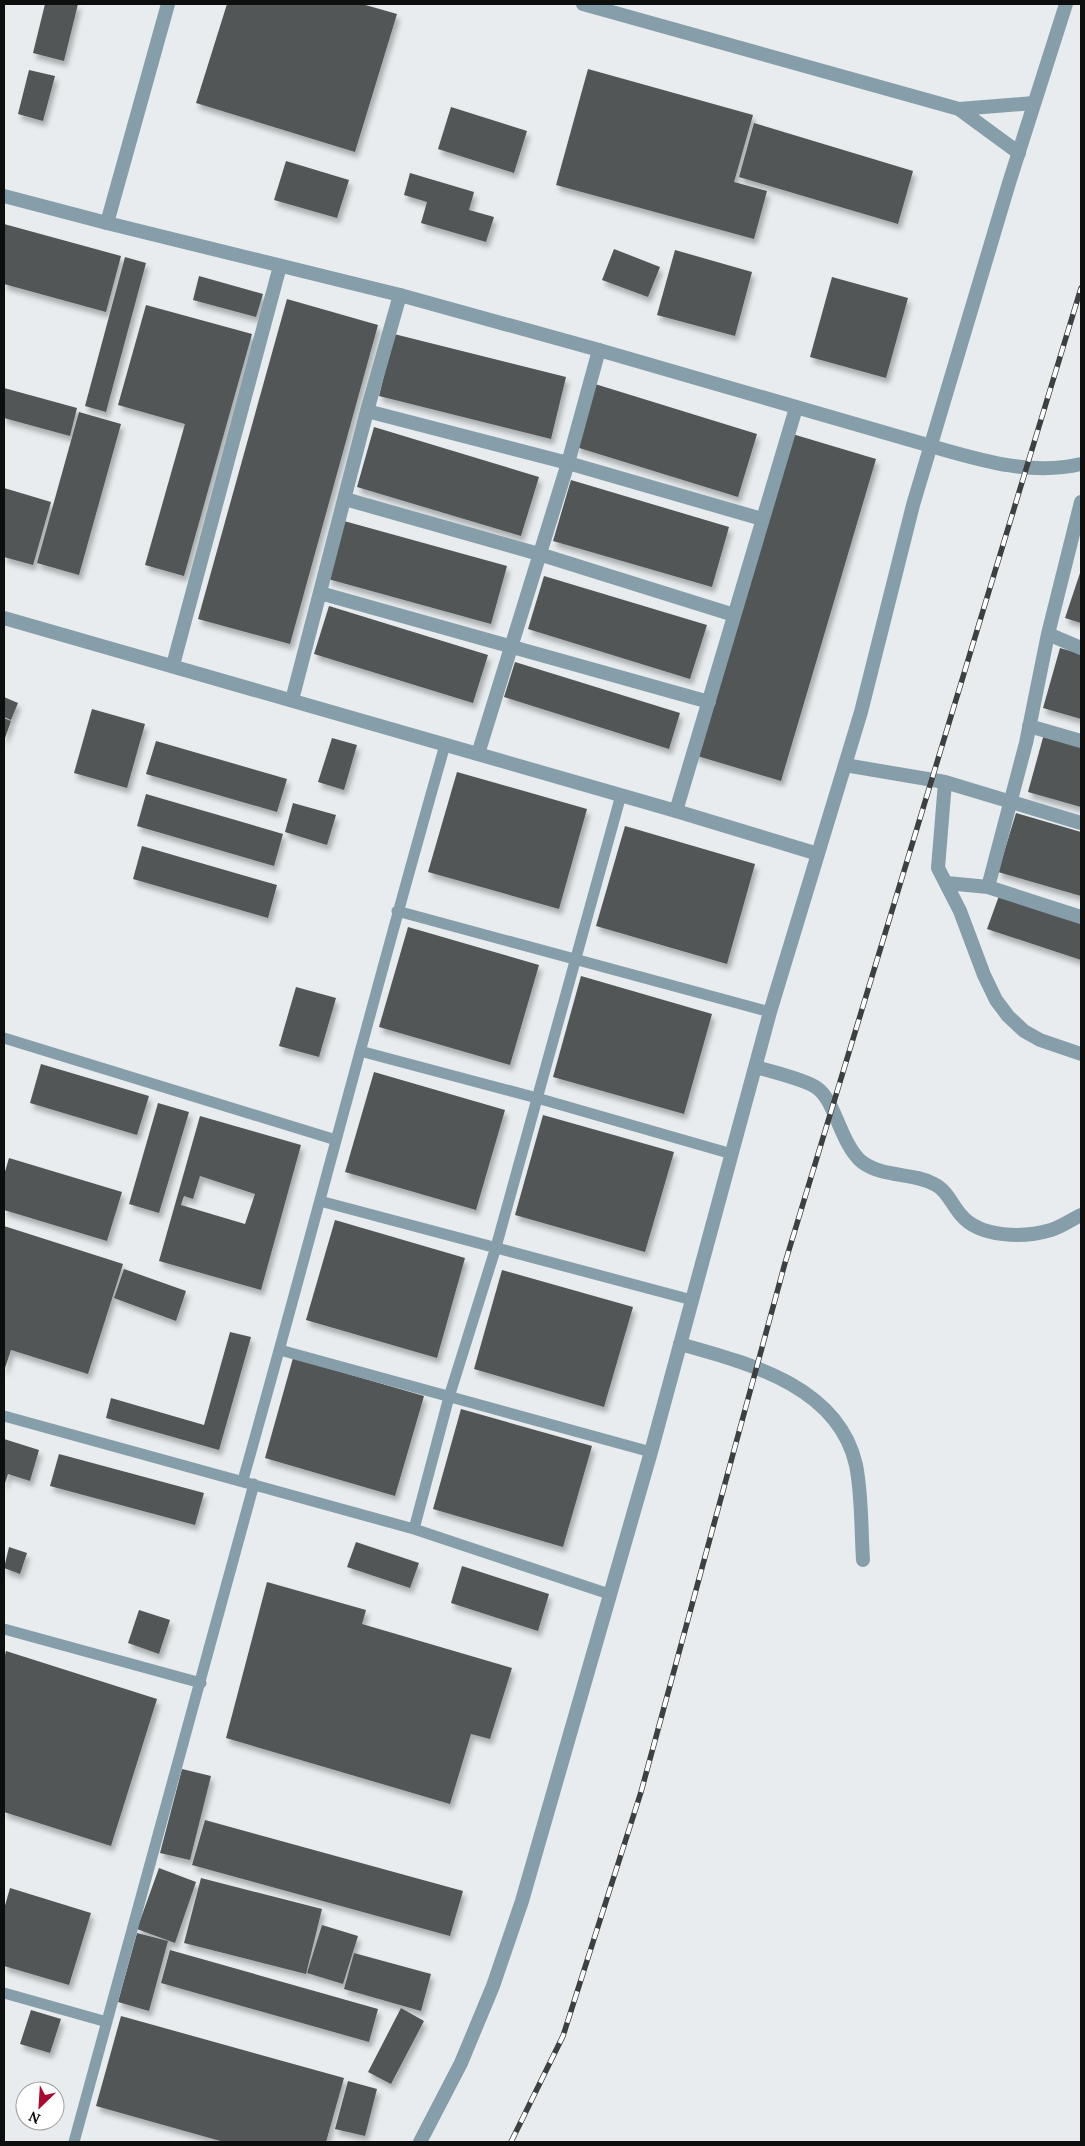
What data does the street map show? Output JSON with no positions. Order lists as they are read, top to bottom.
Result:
{
  "north": "bottom left"
}
